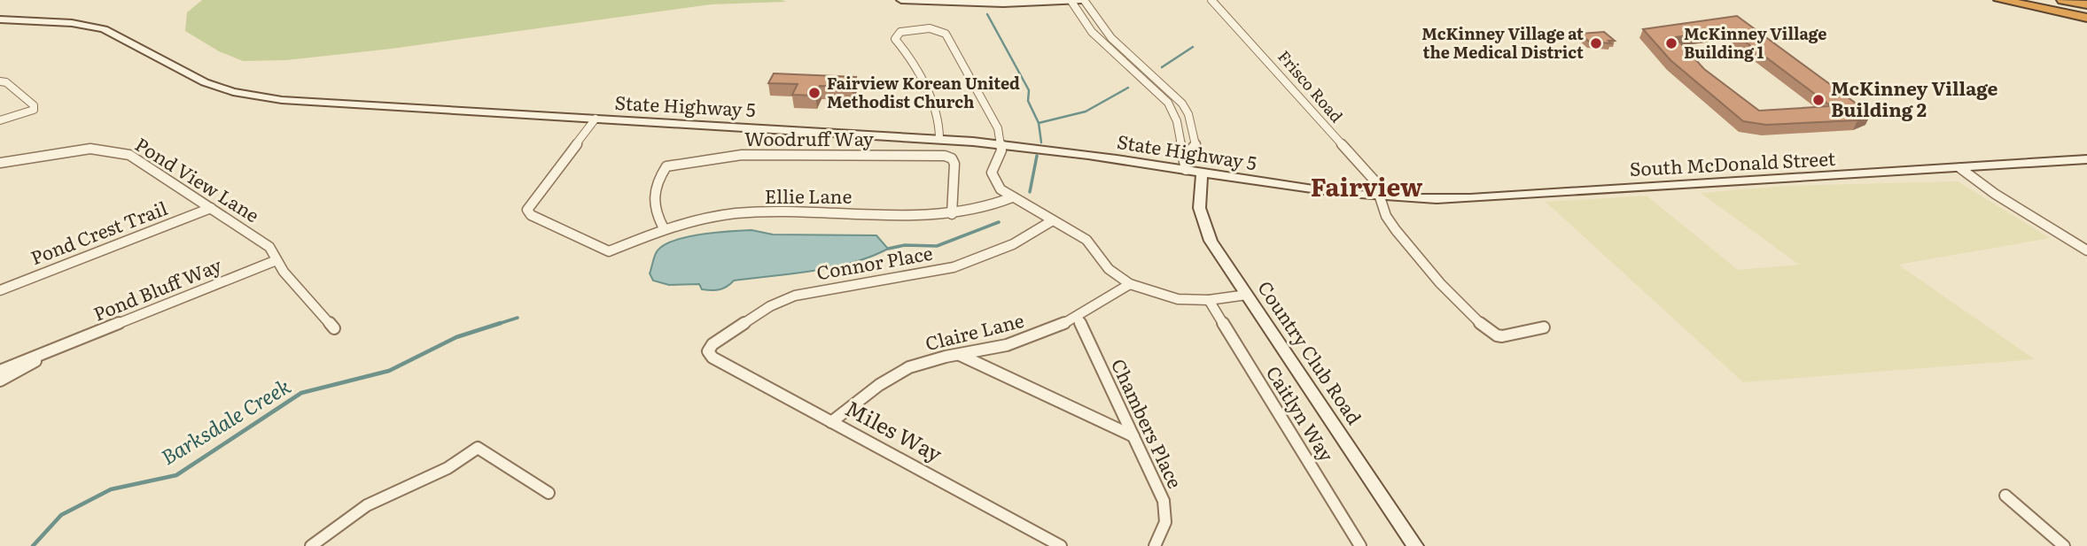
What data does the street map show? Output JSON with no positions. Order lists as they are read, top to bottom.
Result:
{
  "streets": {
    "main road": ["State Highway 5", "South McDonald Street", "Country Club Road"],
    "street": [
      "Frisco Road",
      "Woodruff Way",
      "Pond View Lane",
      "Ellie Lane",
      "Pond Crest Trail",
      "Connor Place",
      "Pond Bluff Way",
      "Claire Lane",
      "Caitlyn Way",
      "Chambers Place",
      "Miles Way"
    ]
  },
  "crossings": [
    ["Frisco Road", "State Highway 5"],
    ["Frisco Road", "South McDonald Street"],
    ["State Highway 5", "South McDonald Street"],
    ["State Highway 5", "Ellie Lane"],
    ["State Highway 5", "Country Club Road"],
    ["Woodruff Way", "Ellie Lane"],
    ["Pond View Lane", "Pond Crest Trail"],
    ["Pond View Lane", "Pond Bluff Way"],
    ["Connor Place", "Miles Way"],
    ["Claire Lane", "Chambers Place"],
    ["Claire Lane", "Miles Way"]
  ],
  "districts": ["Fairview"],
  "water": ["Barksdale Creek"],
  "places": [
    "McKinney Village at the Medical District",
    "McKinney Village Building 1",
    "Fairview Korean United Methodist Church",
    "McKinney Village Building 2"
  ]
}
